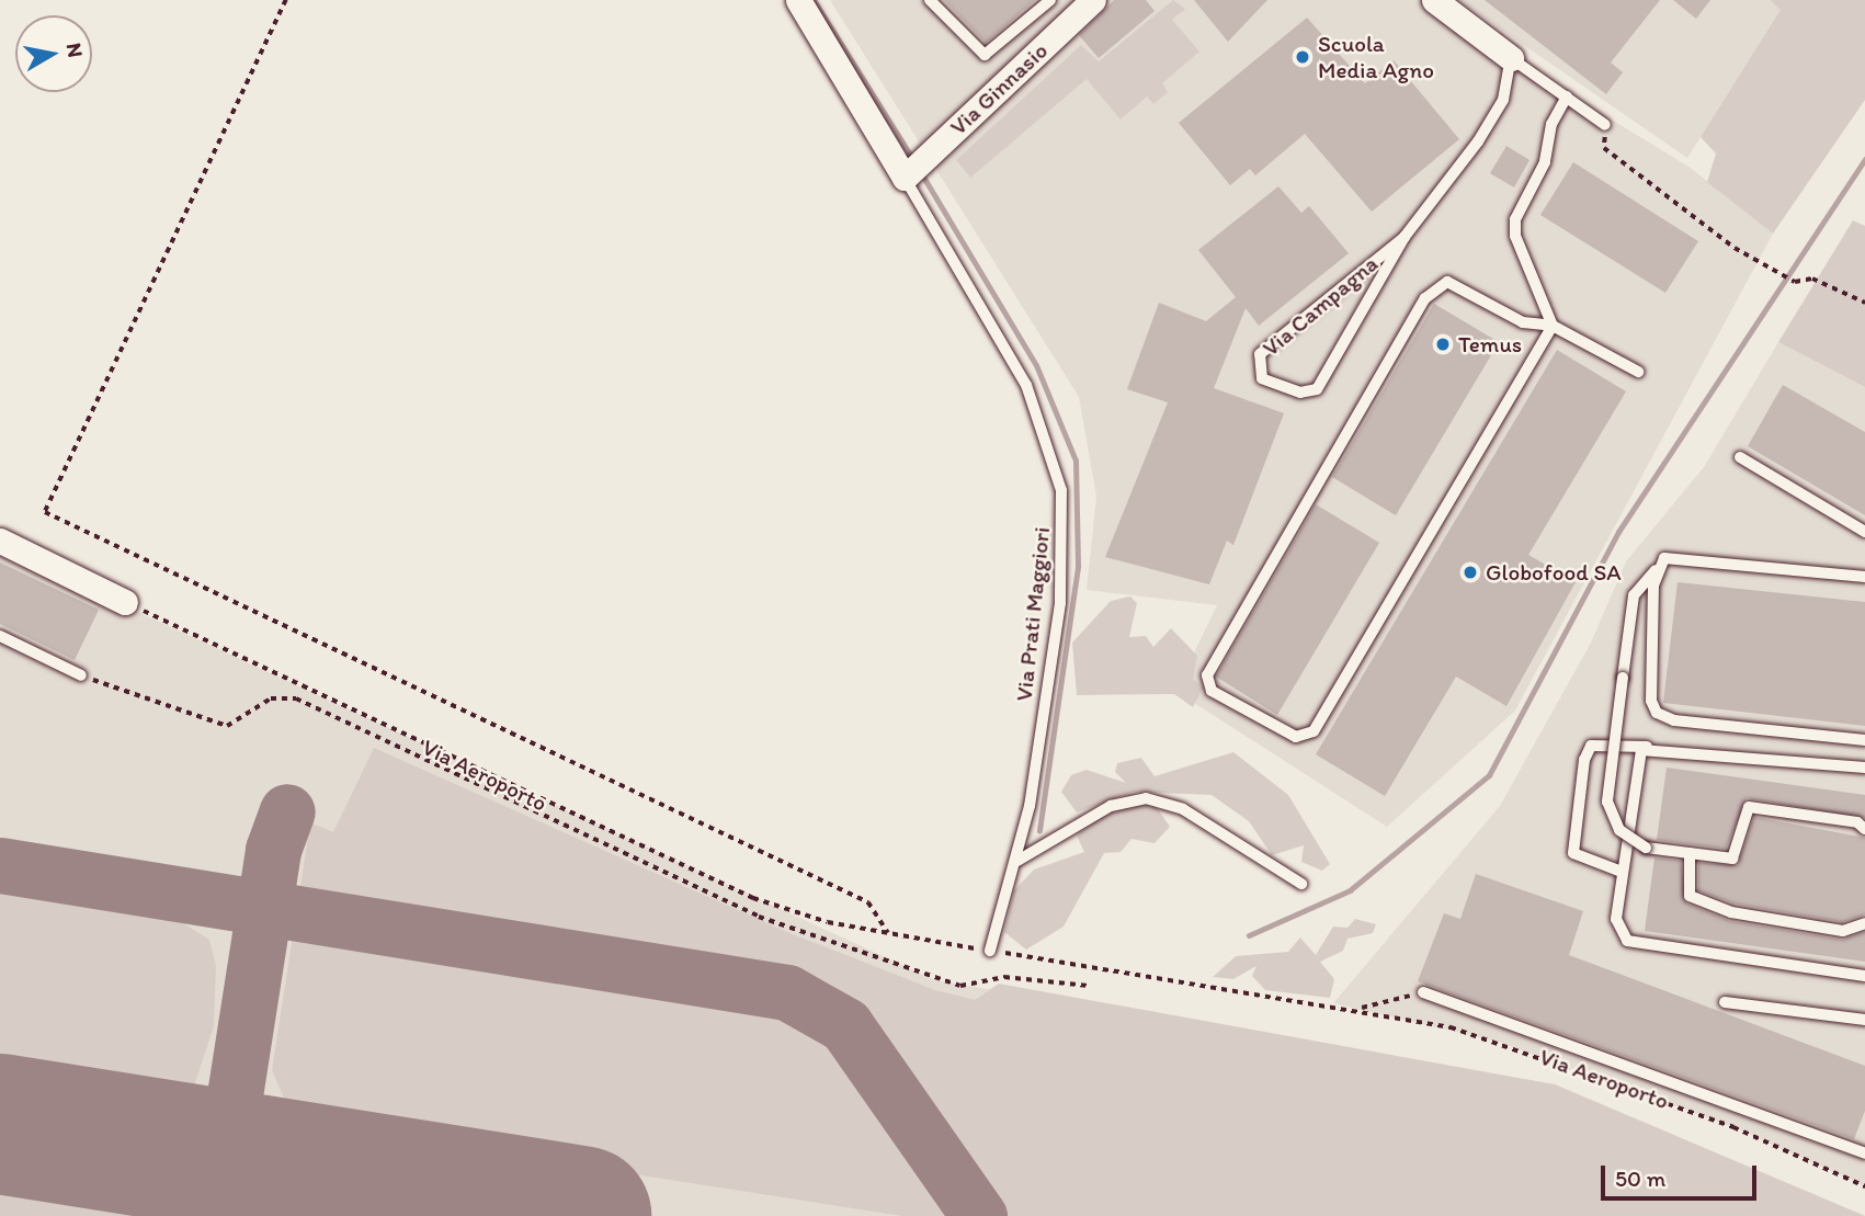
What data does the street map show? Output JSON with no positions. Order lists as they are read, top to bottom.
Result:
{
  "streets": {
    "street": ["Via Ginnasio"],
    "lane": ["Via Campagna", "Via Prati Maggiori"],
    "path": ["Via Aeroporto"]
  },
  "crossings": [
    ["Via Ginnasio", "Via Prati Maggiori"],
    ["Via Prati Maggiori", "Via Aeroporto"]
  ],
  "places": ["Scuola Media Agno", "Temus", "Globofood SA"],
  "scale_bar": "50 m",
  "north": "right"
}
